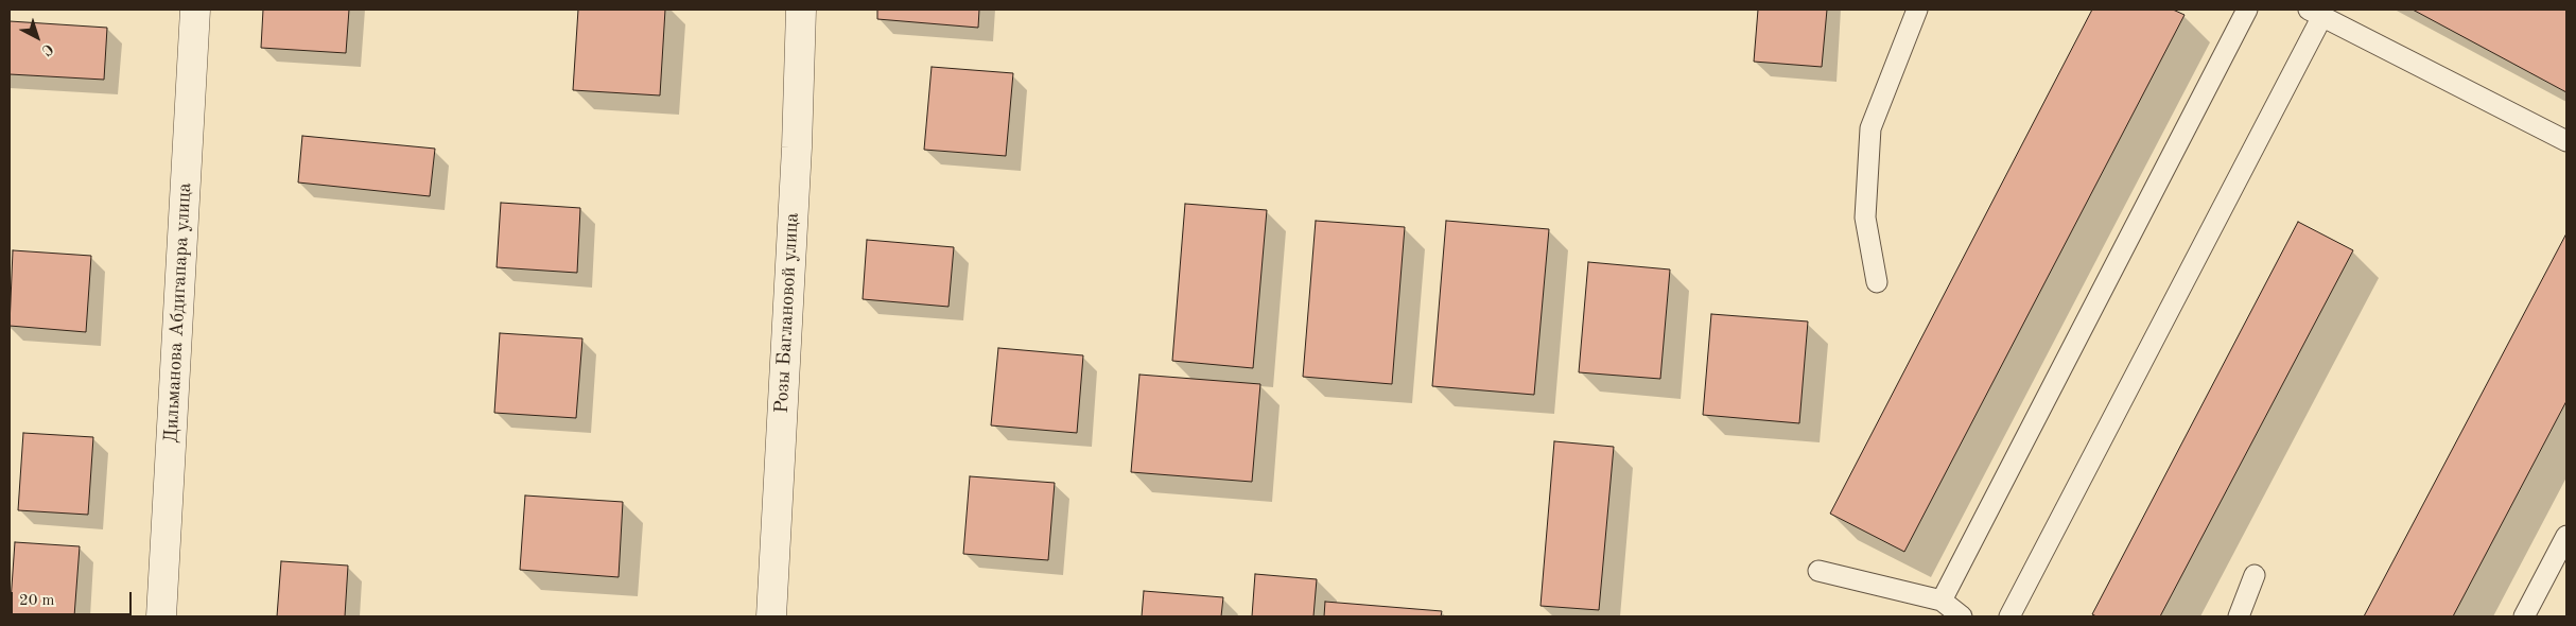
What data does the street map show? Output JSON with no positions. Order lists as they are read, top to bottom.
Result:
{
  "streets": {
    "street": ["Дильманова Абдигапара улица", "Розы Баглановой улица"]
  },
  "scale_bar": "20 m",
  "north": "bottom right"
}
